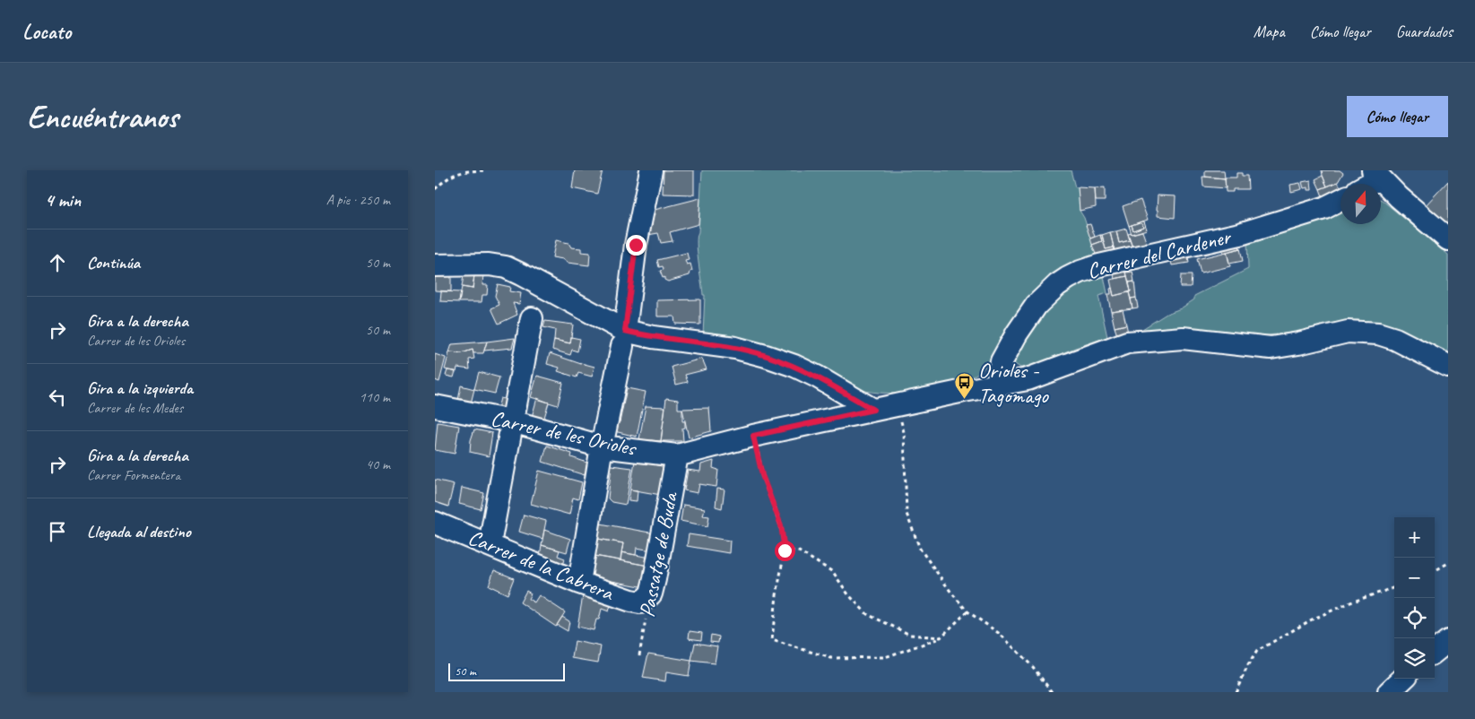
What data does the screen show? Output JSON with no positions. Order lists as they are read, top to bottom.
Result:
{
  "streets": {
    "street": [
      "Carrer del Cardener",
      "Carrer de les Orioles",
      "Passatge de Buda",
      "Carrer de la Cabrera"
    ]
  },
  "crossings": [
    ["Carrer del Cardener", "Carrer de les Orioles"],
    ["Carrer de les Orioles", "Passatge de Buda"],
    ["Passatge de Buda", "Carrer de la Cabrera"]
  ],
  "places": {
    "bus stop": ["Orioles - Tagomago"]
  },
  "scale_bar": "50 m",
  "north": "top",
  "page": {
    "header": "Locato",
    "nav": ["Mapa", "Cómo llegar", "Guardados"],
    "buttons": "Cómo llegar",
    "title": "Encuéntranos",
    "heading": ["4 min", "A pie · 250 m"],
    "list": [
      ["Continúa", "50 m"],
      ["Gira a la derecha", "Carrer de les Orioles", "50 m"],
      ["Gira a la izquierda", "Carrer de les Medes", "110 m"],
      ["Gira a la derecha", "Carrer Formentera", "40 m"],
      "Llegada al destino"
    ],
    "map_buttons": ["+", "−"],
    "scale": "50 m"
  }
}
